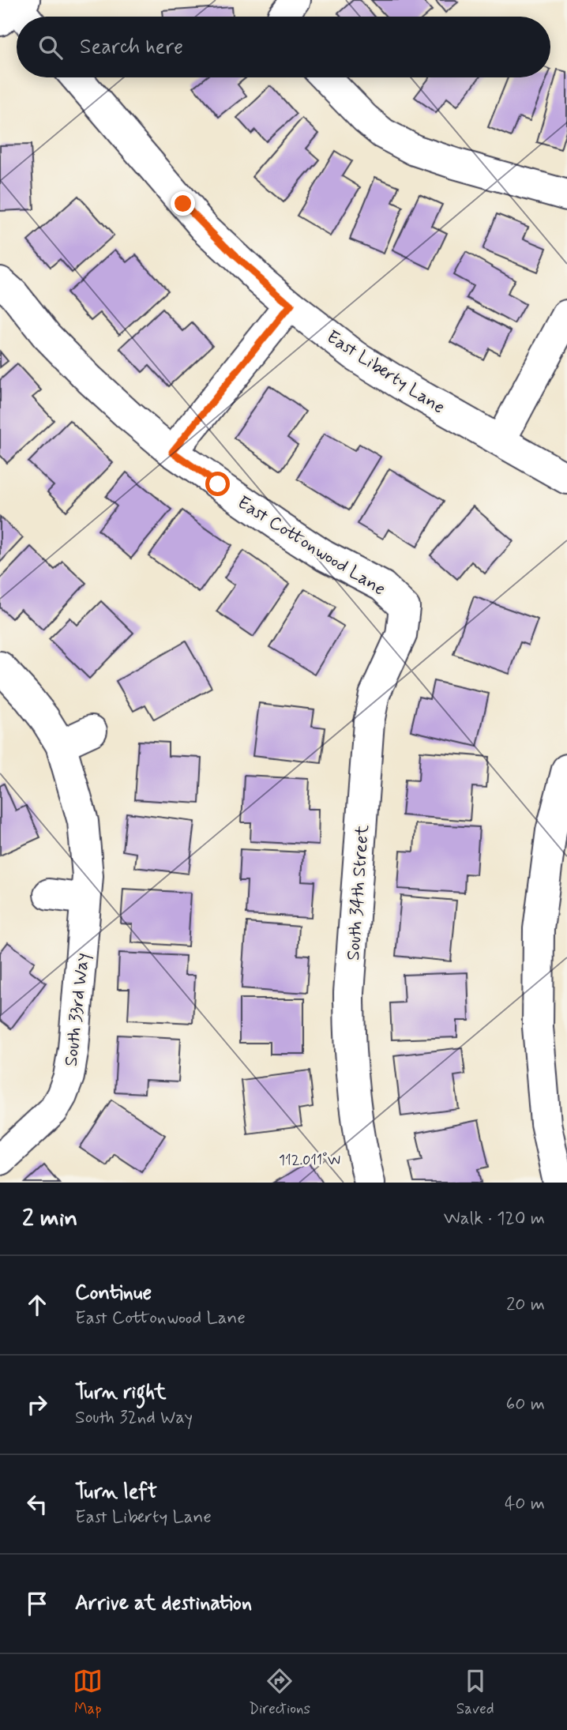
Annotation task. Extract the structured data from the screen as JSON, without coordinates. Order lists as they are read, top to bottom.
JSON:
{
  "streets": {
    "street": [
      "East Liberty Lane",
      "East Cottonwood Lane",
      "South 34th Street",
      "South 33rd Way"
    ]
  },
  "crossings": [
    ["East Cottonwood Lane", "South 34th Street"]
  ],
  "page": {
    "search": "Search here",
    "heading": ["2 min", "Walk · 120 m"],
    "list": [
      ["Continue", "East Cottonwood Lane", "20 m"],
      ["Turn right", "South 32nd Way", "60 m"],
      ["Turn left", "East Liberty Lane", "40 m"],
      "Arrive at destination"
    ],
    "nav": ["Map", "Directions", "Saved"]
  },
  "coordinates": ["112.011°W"]
}
